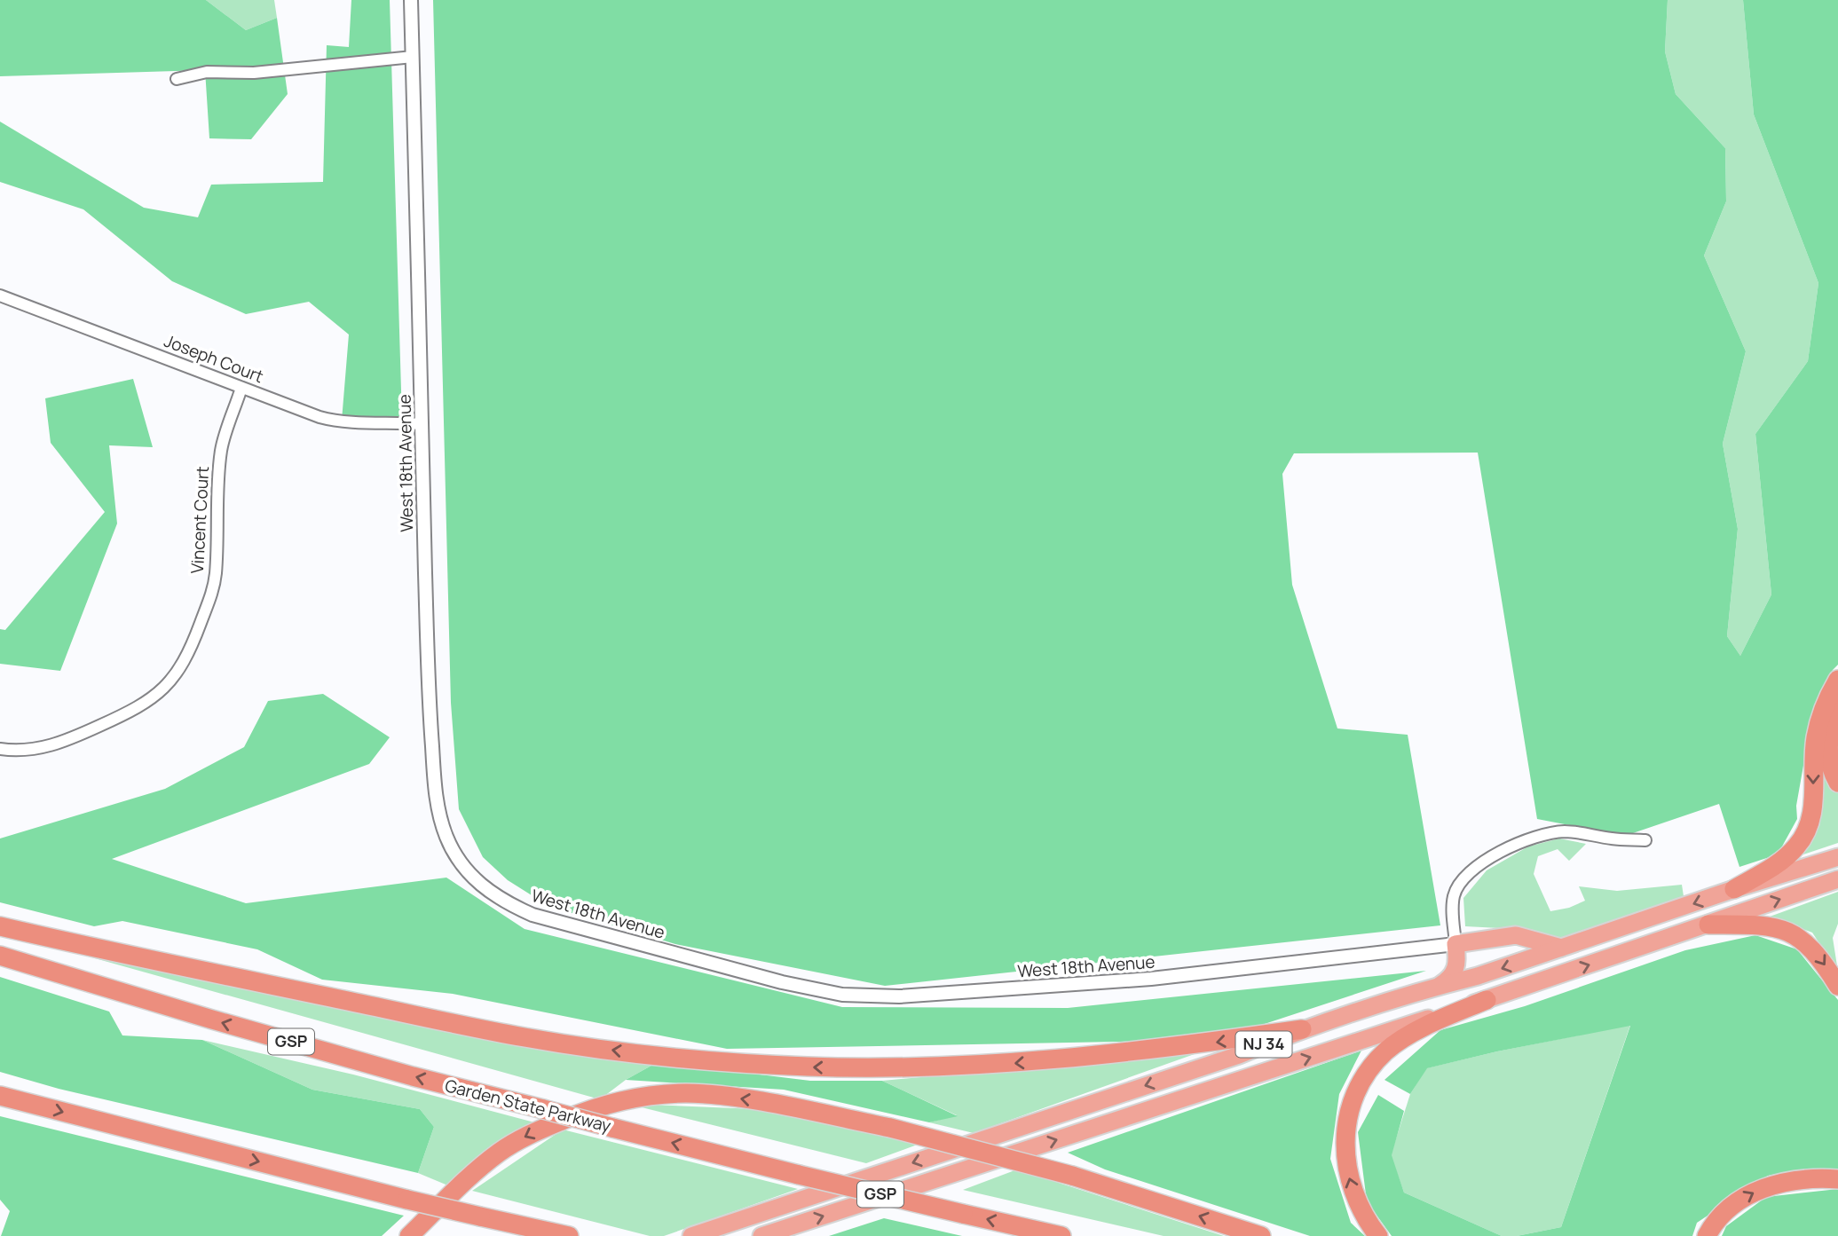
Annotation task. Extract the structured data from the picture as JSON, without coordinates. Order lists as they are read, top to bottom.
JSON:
{
  "streets": {
    "highway": ["GSP", "NJ 34", "Garden State Parkway"],
    "street": ["Joseph Court", "West 18th Avenue", "Vincent Court"]
  },
  "crossings": [
    ["Joseph Court", "West 18th Avenue"],
    ["Joseph Court", "Vincent Court"]
  ]
}
